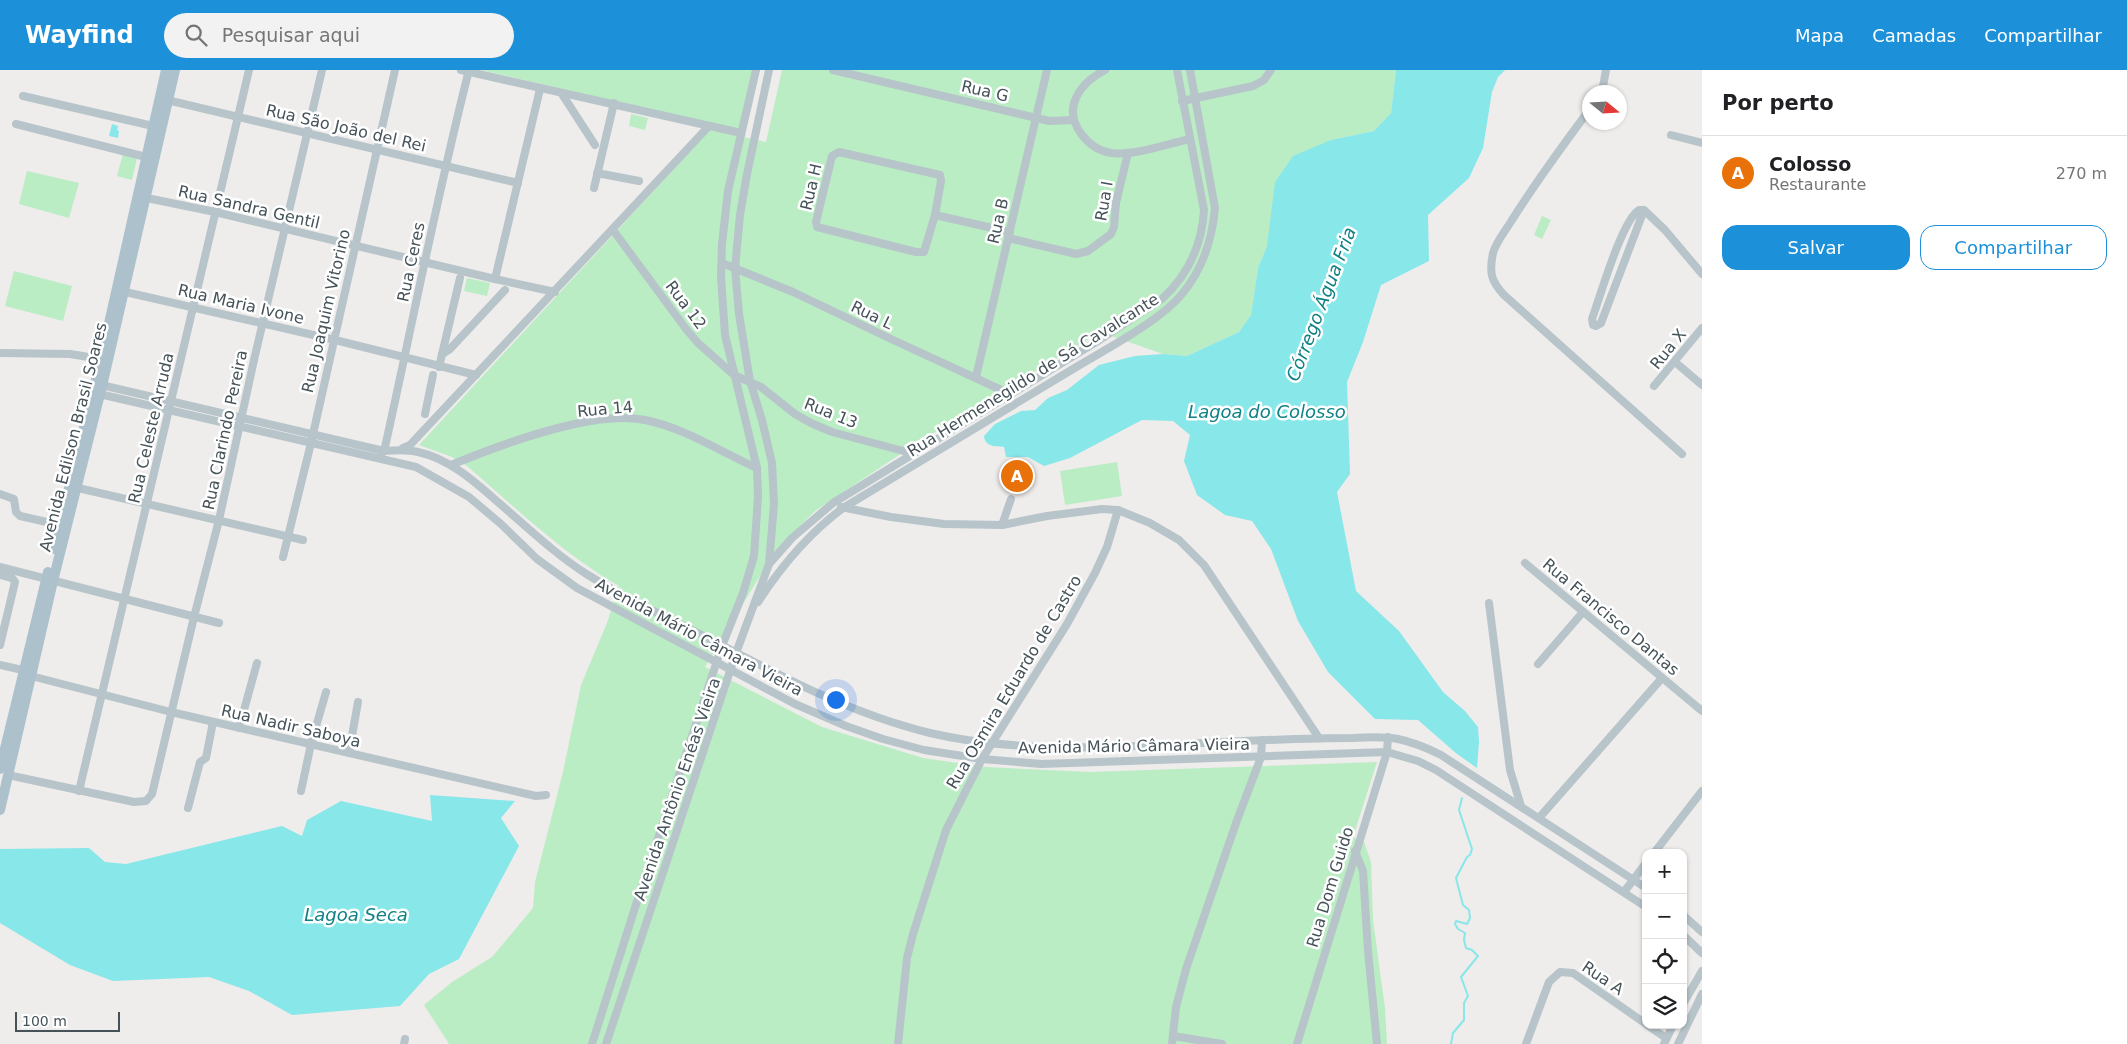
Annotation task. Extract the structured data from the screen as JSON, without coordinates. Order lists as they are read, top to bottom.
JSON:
{
  "streets": {
    "main road": ["Avenida Edilson Brasil Soares"],
    "street": [
      "Rua G",
      "Rua São João del Rei",
      "Rua H",
      "Rua I",
      "Rua Sandra Gentil",
      "Rua B",
      "Rua Ceres",
      "Rua Maria Ivone",
      "Rua 12",
      "Rua Joaquim Vitorino",
      "Rua L",
      "Rua X",
      "Rua Hermenegildo de Sá Cavalcante",
      "Rua 14",
      "Rua 13",
      "Rua Celeste Arruda",
      "Rua Clarindo Pereira",
      "Rua Francisco Dantas",
      "Avenida Mário Câmara Vieira",
      "Rua Osmira Eduardo de Castro",
      "Rua Nadir Saboya",
      "Avenida Antônio Enéas Vieira",
      "Rua Dom Guido",
      "Rua A"
    ]
  },
  "crossings": [
    ["Rua G", "Rua B"],
    ["Rua São João del Rei", "Rua Ceres"],
    ["Rua São João del Rei", "Rua Joaquim Vitorino"],
    ["Rua São João del Rei", "Rua Celeste Arruda"],
    ["Rua São João del Rei", "Rua Clarindo Pereira"],
    ["Rua São João del Rei", "Avenida Edilson Brasil Soares"],
    ["Rua I", "Rua B"],
    ["Rua Sandra Gentil", "Rua Ceres"],
    ["Rua Sandra Gentil", "Rua Joaquim Vitorino"],
    ["Rua Sandra Gentil", "Rua Celeste Arruda"],
    ["Rua Sandra Gentil", "Rua Clarindo Pereira"],
    ["Rua Sandra Gentil", "Avenida Edilson Brasil Soares"],
    ["Rua B", "Rua L"],
    ["Rua Ceres", "Rua Maria Ivone"],
    ["Rua Ceres", "Avenida Mário Câmara Vieira"],
    ["Rua Maria Ivone", "Rua Joaquim Vitorino"],
    ["Rua Maria Ivone", "Rua Celeste Arruda"],
    ["Rua Maria Ivone", "Rua Clarindo Pereira"],
    ["Rua Maria Ivone", "Avenida Edilson Brasil Soares"],
    ["Rua 12", "Rua 13"],
    ["Rua 12", "Avenida Antônio Enéas Vieira"],
    ["Rua Joaquim Vitorino", "Avenida Mário Câmara Vieira"],
    ["Rua L", "Rua Hermenegildo de Sá Cavalcante"],
    ["Rua L", "Avenida Antônio Enéas Vieira"],
    ["Rua Hermenegildo de Sá Cavalcante", "Rua 13"],
    ["Rua Hermenegildo de Sá Cavalcante", "Avenida Antônio Enéas Vieira"],
    ["Rua 14", "Avenida Mário Câmara Vieira"],
    ["Rua 14", "Avenida Antônio Enéas Vieira"],
    ["Rua 13", "Avenida Antônio Enéas Vieira"],
    ["Rua Celeste Arruda", "Rua Clarindo Pereira"],
    ["Rua Celeste Arruda", "Rua Nadir Saboya"],
    ["Rua Clarindo Pereira", "Avenida Mário Câmara Vieira"],
    ["Rua Clarindo Pereira", "Rua Nadir Saboya"],
    ["Avenida Edilson Brasil Soares", "Rua Nadir Saboya"],
    ["Avenida Mário Câmara Vieira", "Rua Osmira Eduardo de Castro"],
    ["Avenida Mário Câmara Vieira", "Avenida Antônio Enéas Vieira"],
    ["Avenida Mário Câmara Vieira", "Rua Dom Guido"]
  ],
  "water": ["Córrego Água Fria", "Lagoa do Colosso", "Lagoa Seca"],
  "scale_bar": "100 m",
  "north": "right",
  "page": {
    "header": "Wayfind",
    "search": "Pesquisar aqui",
    "nav": ["Mapa", "Camadas", "Compartilhar"],
    "heading": "Por perto",
    "list": [
      {
        "mark": "A",
        "name": "Colosso",
        "note": "Restaurante",
        "value": "270 m"
      }
    ],
    "buttons": ["Salvar", "Compartilhar"],
    "pins": "A",
    "map_buttons": ["+", "−"],
    "scale": "100 m"
  }
}
